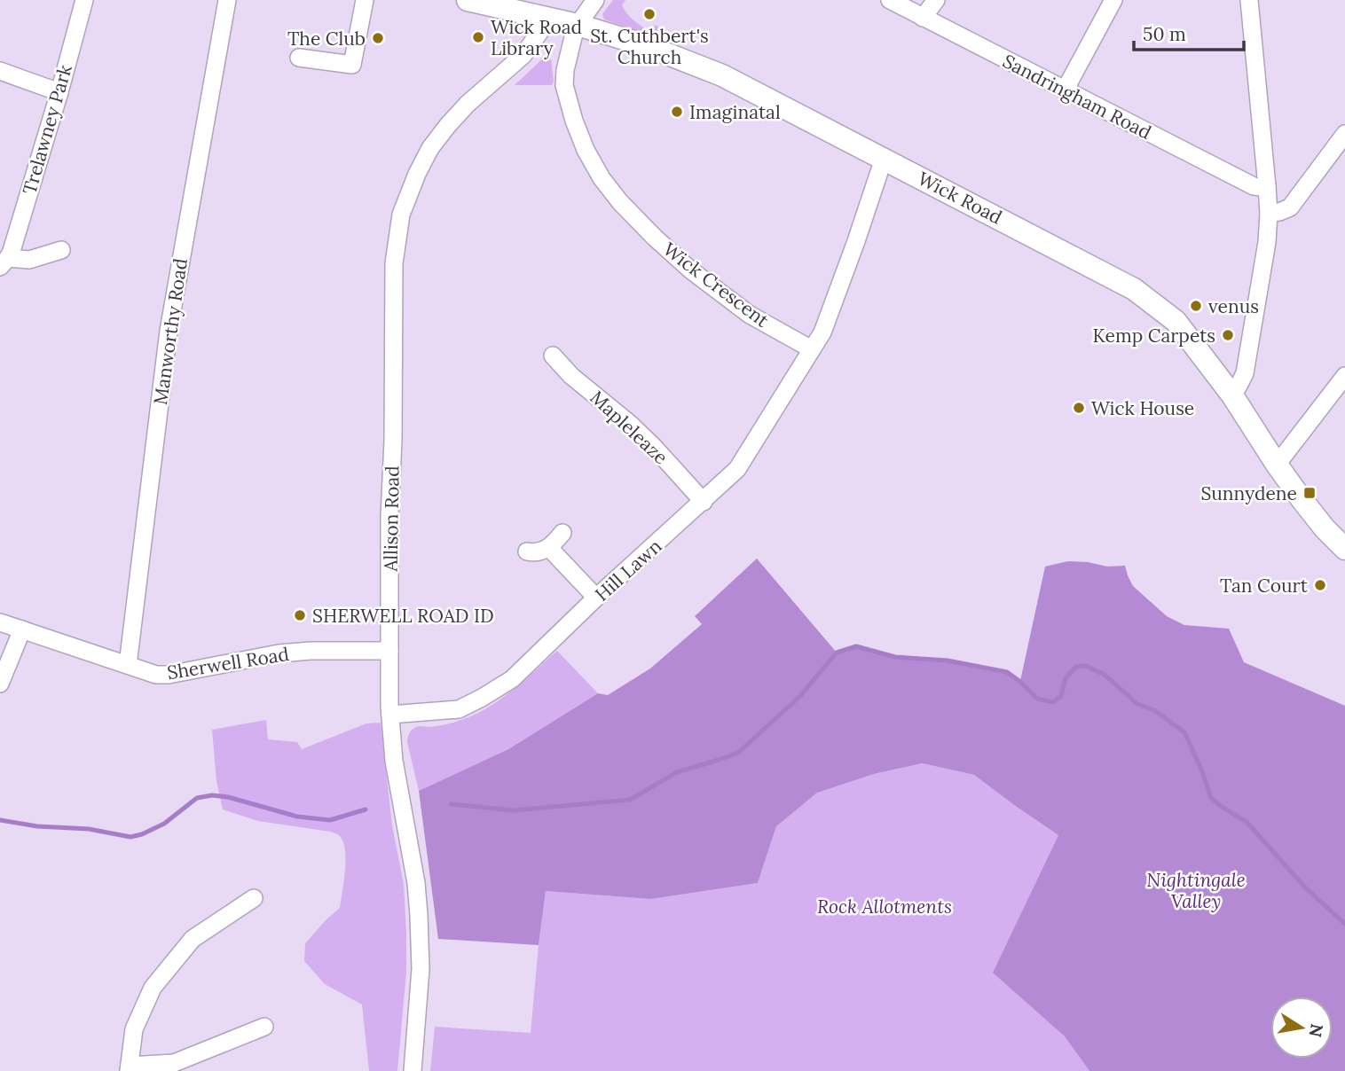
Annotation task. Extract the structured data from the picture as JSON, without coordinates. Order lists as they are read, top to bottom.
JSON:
{
  "streets": {
    "street": [
      "Sandringham Road",
      "Trelawney Park",
      "Wick Road",
      "Wick Crescent",
      "Manworthy Road",
      "Mapleleaze",
      "Allison Road",
      "Hill Lawn",
      "Sherwell Road"
    ]
  },
  "crossings": [
    ["Wick Road", "Wick Crescent"],
    ["Wick Road", "Allison Road"],
    ["Wick Crescent", "Hill Lawn"],
    ["Manworthy Road", "Sherwell Road"],
    ["Mapleleaze", "Hill Lawn"],
    ["Allison Road", "Hill Lawn"],
    ["Allison Road", "Sherwell Road"]
  ],
  "parks": ["Nightingale Valley", "Rock Allotments"],
  "places": {
    "other": [
      "St. Cuthbert's Church",
      "Wick Road Library",
      "The Club",
      "Imaginatal",
      "venus",
      "Kemp Carpets",
      "Wick House",
      "Tan Court",
      "SHERWELL ROAD ID"
    ],
    "transit": ["Sunnydene"]
  },
  "scale_bar": "50 m",
  "north": "right"
}
